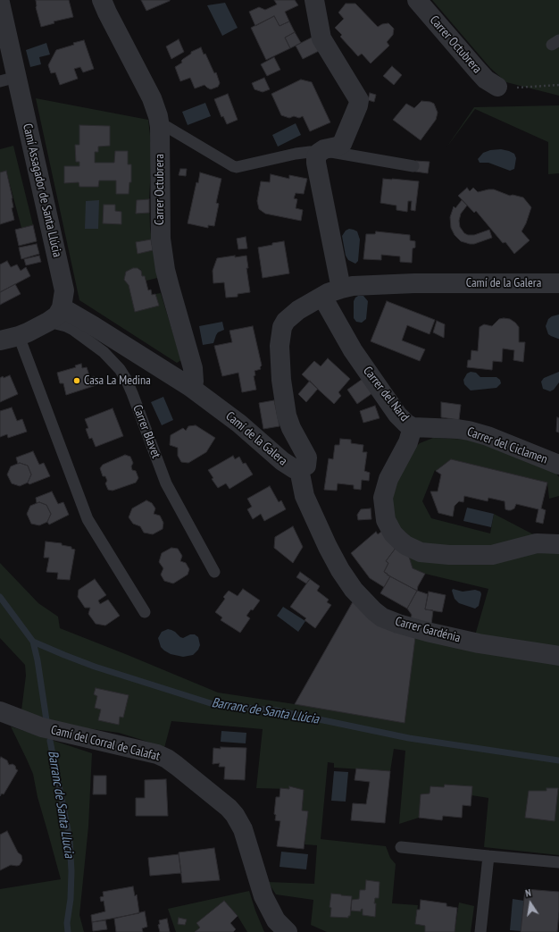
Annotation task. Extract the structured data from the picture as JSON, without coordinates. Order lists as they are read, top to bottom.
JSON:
{
  "streets": {
    "street": [
      "Carrer Octubrera",
      "Camí Assagador de Santa Llúcia",
      "Camí de la Galera",
      "Carrer del Nard",
      "Carrer del Ciclamen",
      "Carrer Gardénia",
      "Camí del Corral de Calafat"
    ],
    "lane": ["Carrer Blavet"]
  },
  "crossings": [
    ["Carrer Octubrera", "Camí de la Galera"],
    ["Camí Assagador de Santa Llúcia", "Camí de la Galera"],
    ["Camí de la Galera", "Carrer del Nard"],
    ["Camí de la Galera", "Carrer Gardénia"],
    ["Carrer del Nard", "Carrer del Ciclamen"]
  ],
  "water": ["Barranc de Santa Llúcia", "Barranc de Santa Llucia"],
  "places": ["Casa La Medina"],
  "north": "top"
}
